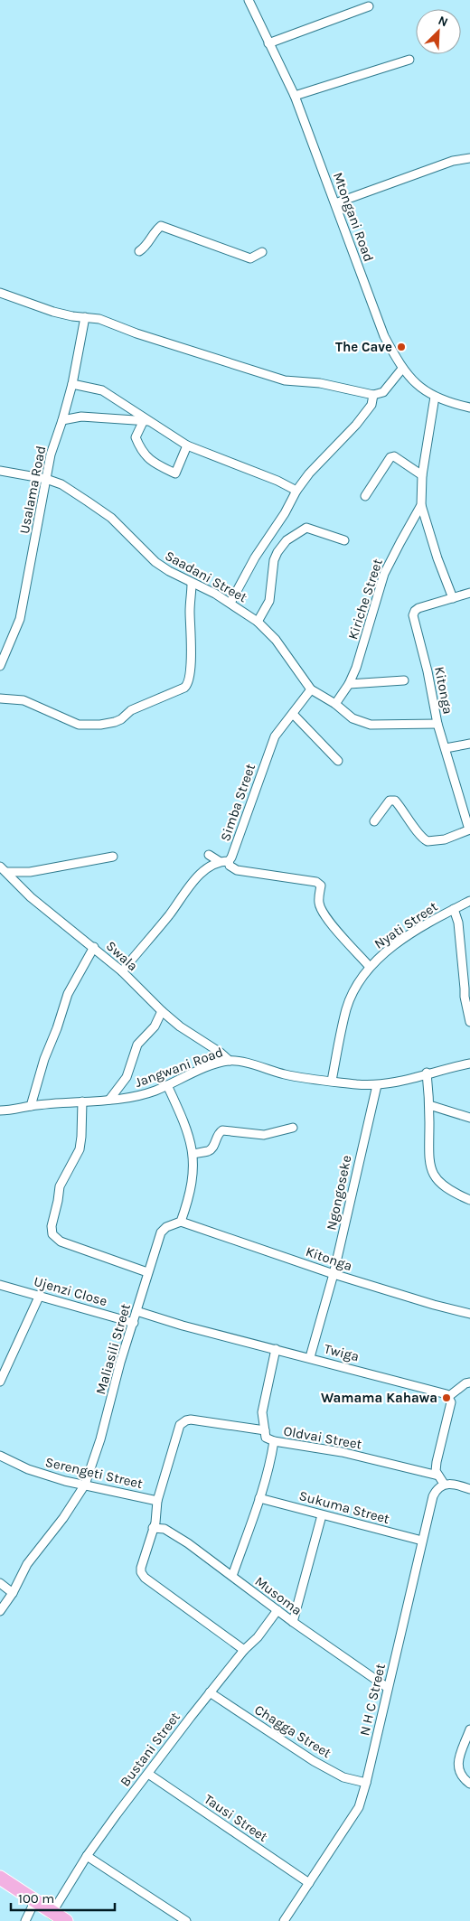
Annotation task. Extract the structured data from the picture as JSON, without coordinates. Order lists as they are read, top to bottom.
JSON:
{
  "streets": {
    "street": [
      "Mtongani Road",
      "Usalama Road",
      "Saadani Street",
      "Kiriche Street",
      "Kitonga",
      "Simba Street",
      "Nyati Street",
      "Swala",
      "Jangwani Road",
      "Ngongoseke",
      "Ujenzi Close",
      "Maliasili Street",
      "Twiga",
      "Oldvai Street",
      "Serengeti Street",
      "Sukuma Street",
      "Musoma",
      "N H C Street",
      "Chagga Street",
      "Bustani Street",
      "Tausi Street"
    ]
  },
  "crossings": [
    ["Mtongani Road", "Kiriche Street"],
    ["Usalama Road", "Saadani Street"],
    ["Saadani Street", "Kiriche Street"],
    ["Saadani Street", "Kitonga"],
    ["Saadani Street", "Simba Street"],
    ["Kitonga", "Ngongoseke"],
    ["Kitonga", "Maliasili Street"],
    ["Nyati Street", "Jangwani Road"],
    ["Swala", "Jangwani Road"],
    ["Jangwani Road", "Ngongoseke"],
    ["Ngongoseke", "Twiga"],
    ["Ujenzi Close", "Maliasili Street"],
    ["Maliasili Street", "Twiga"],
    ["Maliasili Street", "Serengeti Street"],
    ["Twiga", "Oldvai Street"],
    ["Sukuma Street", "N H C Street"],
    ["Musoma", "N H C Street"],
    ["Musoma", "Bustani Street"],
    ["N H C Street", "Chagga Street"],
    ["N H C Street", "Tausi Street"],
    ["Chagga Street", "Bustani Street"],
    ["Bustani Street", "Tausi Street"]
  ],
  "places": ["The Cave", "Wamama Kahawa"],
  "scale_bar": "100 m",
  "north": "top right"
}
